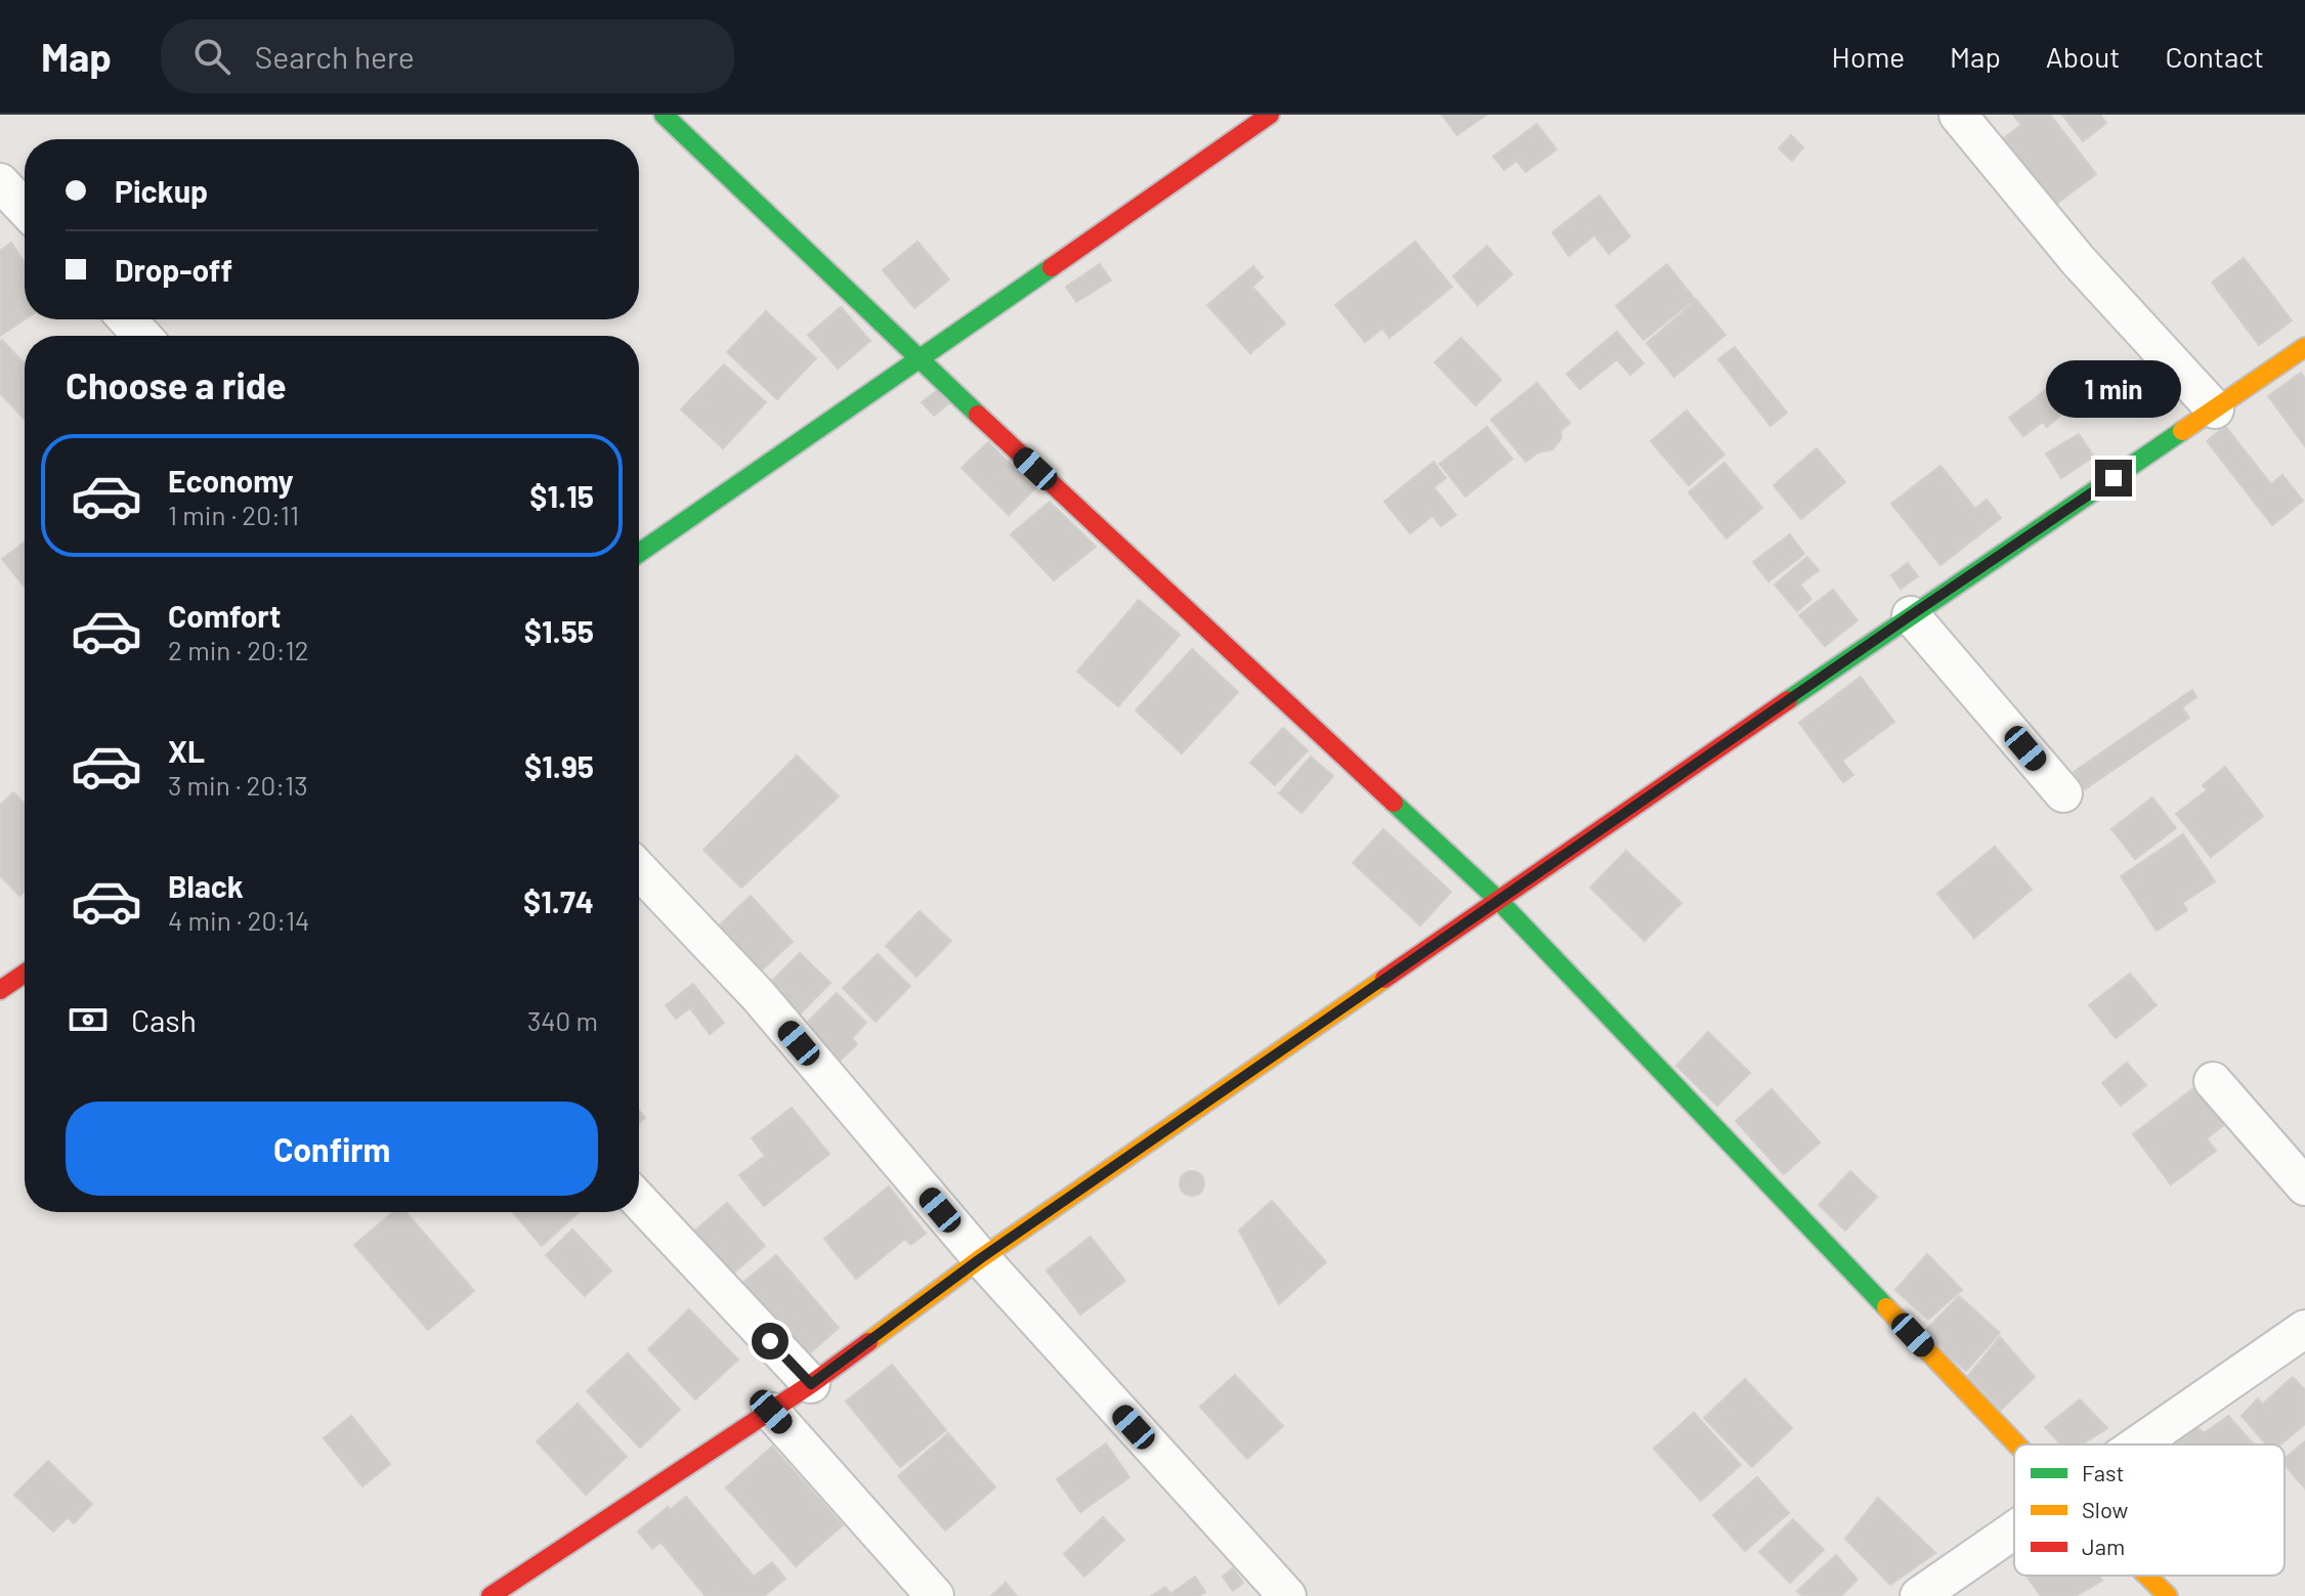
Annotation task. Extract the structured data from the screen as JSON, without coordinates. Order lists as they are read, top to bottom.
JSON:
{
  "legend": ["Fast", "Slow", "Jam"],
  "page": {
    "header": "Map",
    "search": "Search here",
    "nav": [
      "Home",
      "Map",
      "About",
      "Contact"
    ],
    "banner": ["Pickup", "Drop-off"],
    "heading": "Choose a ride",
    "bubble": "1 min",
    "list": [
      {
        "name": "Economy",
        "note": "1 min · 20:11",
        "value": "$1.15"
      },
      {
        "name": "Comfort",
        "note": "2 min · 20:12",
        "value": "$1.55"
      },
      {
        "name": "XL",
        "note": "3 min · 20:13",
        "value": "$1.95"
      },
      {
        "name": "Black",
        "note": "4 min · 20:14",
        "value": "$1.74"
      }
    ],
    "pay": ["Cash", "340 m"],
    "buttons": "Confirm"
  }
}
